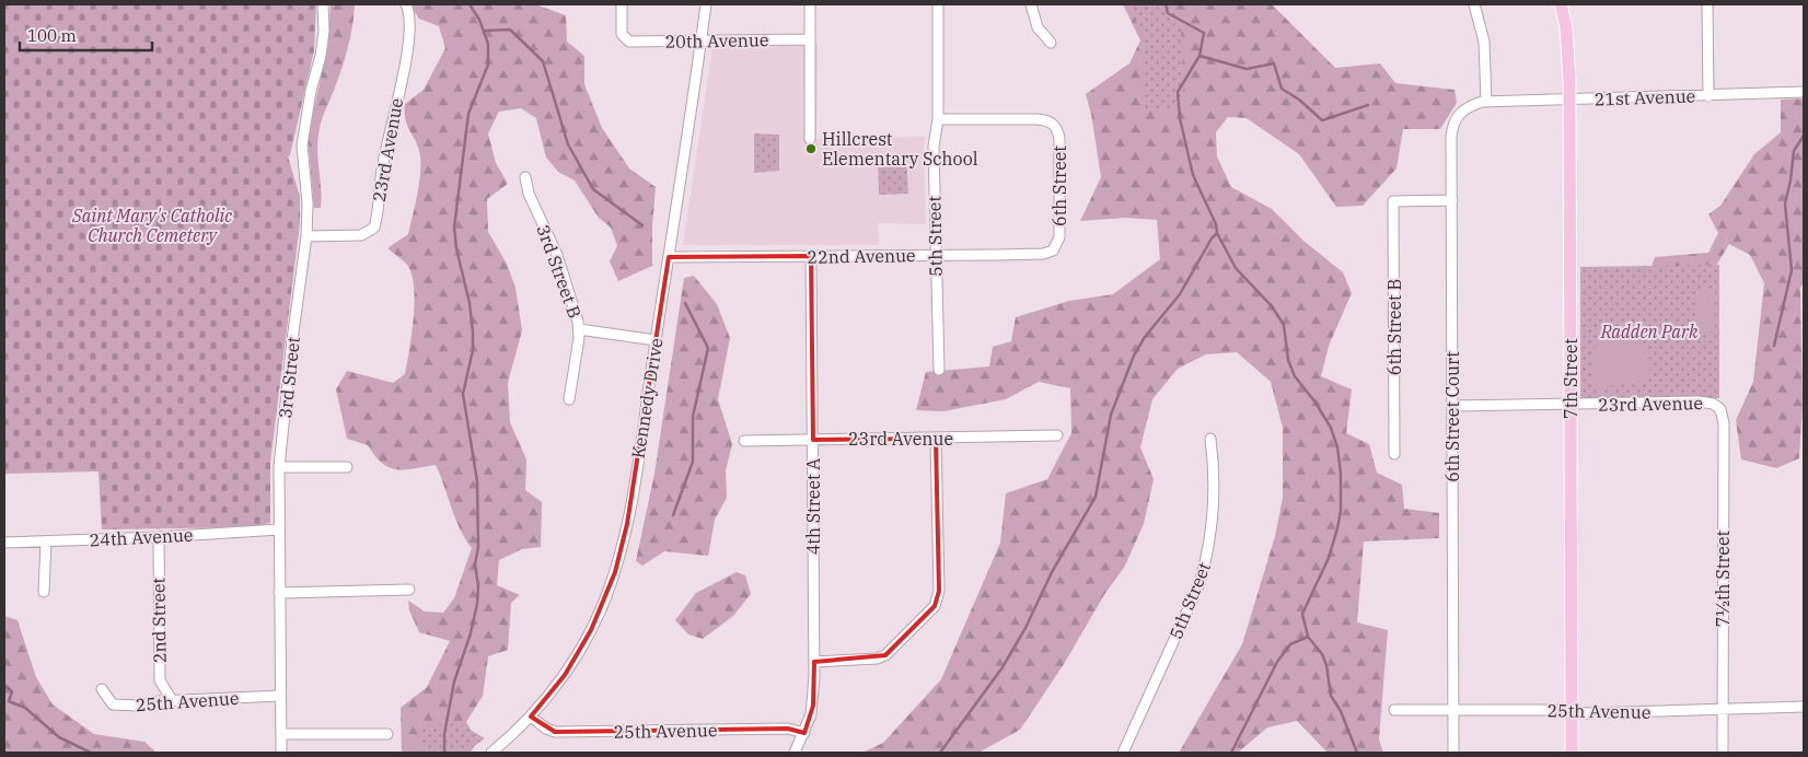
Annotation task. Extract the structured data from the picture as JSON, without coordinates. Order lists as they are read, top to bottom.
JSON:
{
  "streets": {
    "main road": ["7th Street"],
    "street": [
      "20th Avenue",
      "21st Avenue",
      "23rd Avenue",
      "6th Street",
      "5th Street",
      "22nd Avenue",
      "3rd Street B",
      "6th Street B",
      "3rd Street",
      "Kennedy Drive",
      "6th Street Court",
      "4th Street A",
      "24th Avenue",
      "7½th Street",
      "2nd Street",
      "25th Avenue"
    ]
  },
  "crossings": [
    ["20th Avenue", "Kennedy Drive"],
    ["21st Avenue", "7th Street"],
    ["21st Avenue", "6th Street Court"],
    ["23rd Avenue", "3rd Street"],
    ["23rd Avenue", "7th Street"],
    ["23rd Avenue", "6th Street Court"],
    ["23rd Avenue", "4th Street A"],
    ["23rd Avenue", "7½th Street"],
    ["6th Street", "5th Street"],
    ["6th Street", "22nd Avenue"],
    ["5th Street", "22nd Avenue"],
    ["22nd Avenue", "Kennedy Drive"],
    ["22nd Avenue", "4th Street A"],
    ["6th Street B", "6th Street Court"],
    ["3rd Street", "24th Avenue"],
    ["3rd Street", "25th Avenue"],
    ["7th Street", "25th Avenue"],
    ["Kennedy Drive", "25th Avenue"],
    ["6th Street Court", "25th Avenue"],
    ["4th Street A", "25th Avenue"],
    ["24th Avenue", "2nd Street"],
    ["7½th Street", "25th Avenue"],
    ["2nd Street", "25th Avenue"]
  ],
  "parks": ["Saint Mary's Catholic Church Cemetery", "Radden Park"],
  "places": ["Hillcrest Elementary School"],
  "scale_bar": "100 m"
}
